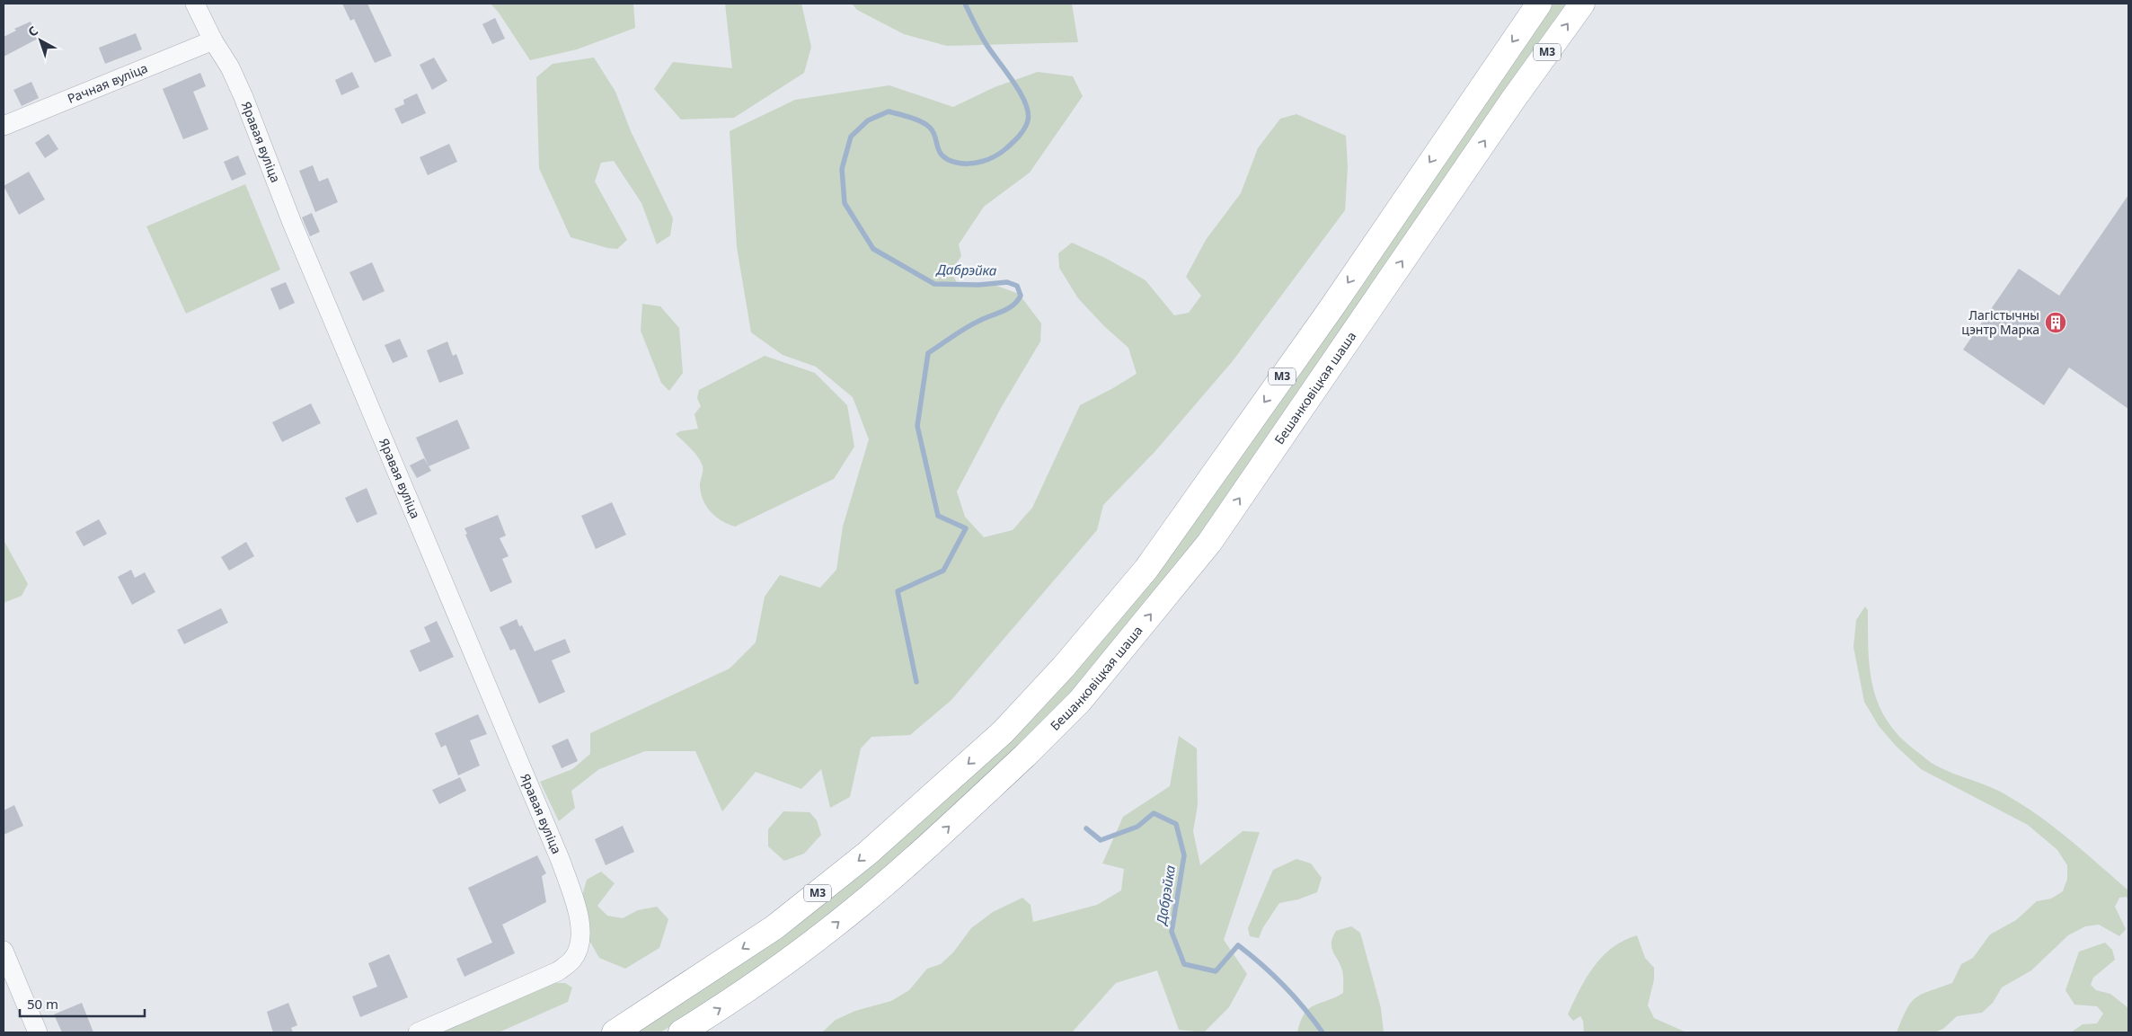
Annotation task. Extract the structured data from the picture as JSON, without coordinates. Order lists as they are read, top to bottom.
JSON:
{
  "streets": {
    "main road": ["М3", "Бешанковіцкая шаша"],
    "street": ["Рачная вуліца", "Яравая вуліца"]
  },
  "crossings": [
    ["Рачная вуліца", "Яравая вуліца"]
  ],
  "water": ["Дабрэйка"],
  "places": {
    "building": ["Лагістычны цэнтр Марка"]
  },
  "scale_bar": "50 m",
  "north": "top left"
}
